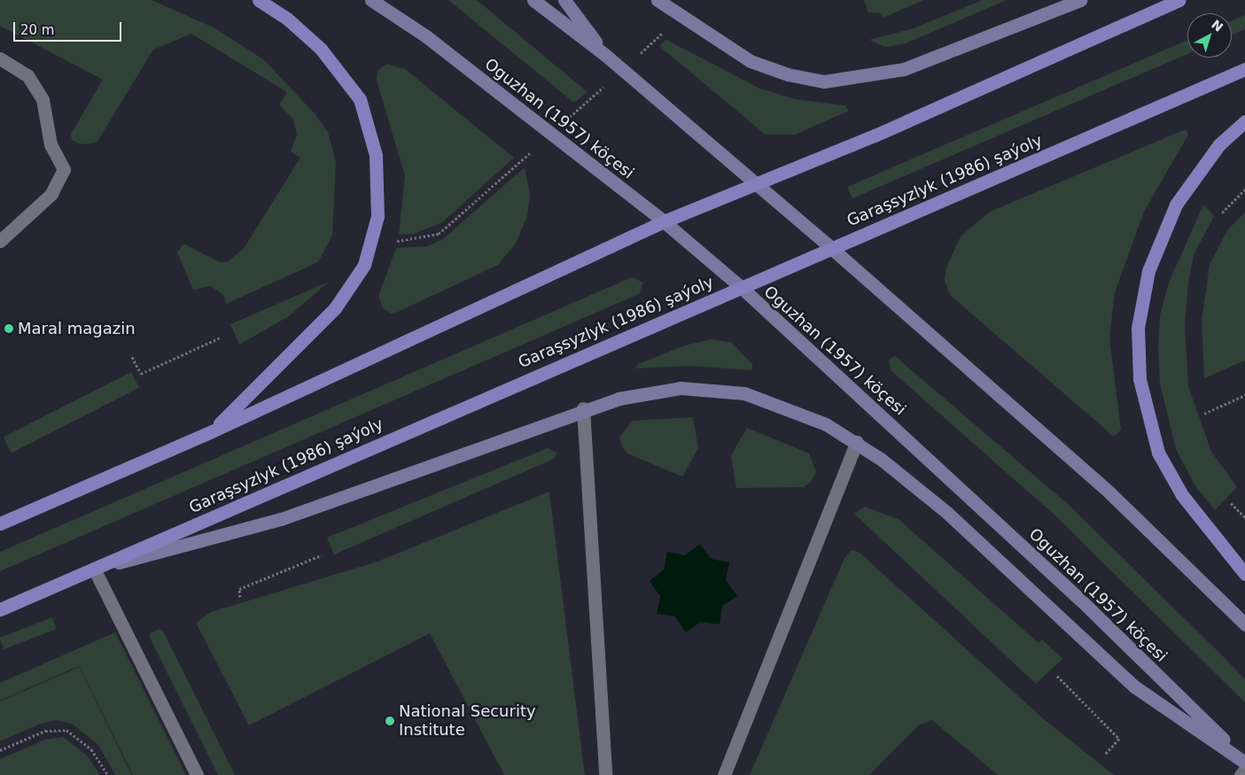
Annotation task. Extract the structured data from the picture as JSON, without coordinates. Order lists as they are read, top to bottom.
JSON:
{
  "streets": {
    "main road": ["Oguzhan (1957) köçesi", "Garaşsyzlyk (1986) şaýoly"]
  },
  "crossings": [
    ["Oguzhan (1957) köçesi", "Garaşsyzlyk (1986) şaýoly"]
  ],
  "places": ["Maral magazin", "National Security Institute"],
  "scale_bar": "20 m",
  "north": "top right"
}
